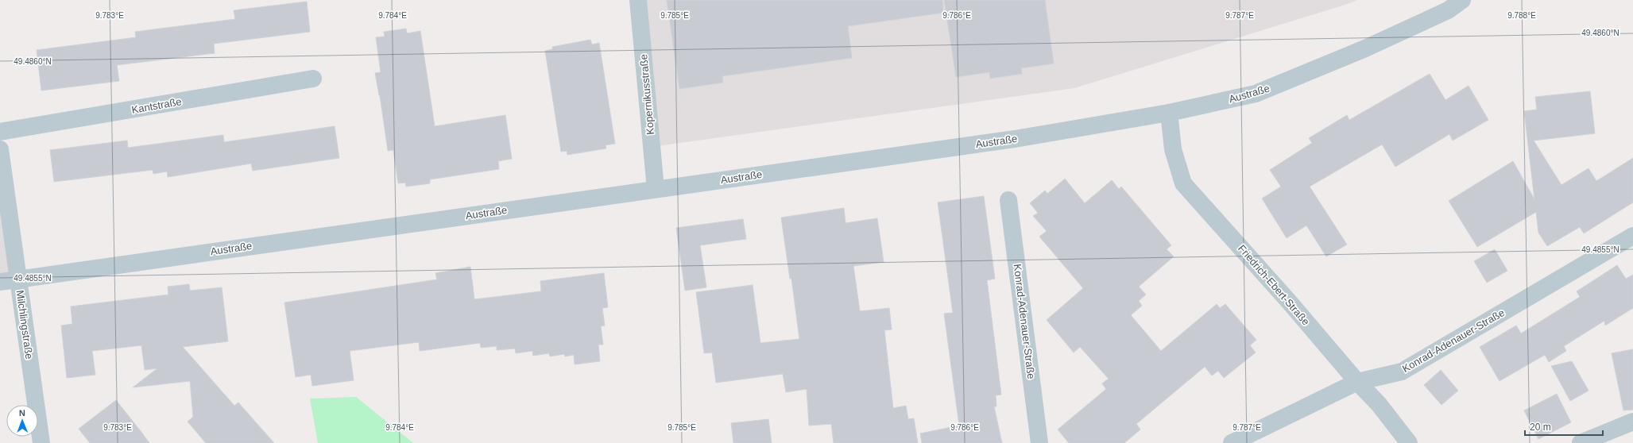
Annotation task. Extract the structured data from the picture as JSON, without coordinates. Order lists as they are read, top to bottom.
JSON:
{
  "streets": {
    "street": [
      "Austraße",
      "Kopernikusstraße",
      "Kantstraße",
      "Friedrich-Ebert-Straße",
      "Konrad-Adenauer-Straße",
      "Milchlingstraße"
    ]
  },
  "crossings": [
    ["Austraße", "Kopernikusstraße"],
    ["Austraße", "Friedrich-Ebert-Straße"],
    ["Austraße", "Milchlingstraße"],
    ["Friedrich-Ebert-Straße", "Konrad-Adenauer-Straße"]
  ],
  "scale_bar": "20 m",
  "north": "top",
  "coordinates": [
    "9.783°E",
    "9.784°E",
    "9.785°E",
    "9.786°E",
    "9.787°E",
    "9.788°E",
    "49.4860°N",
    "49.4855°N"
  ]
}
